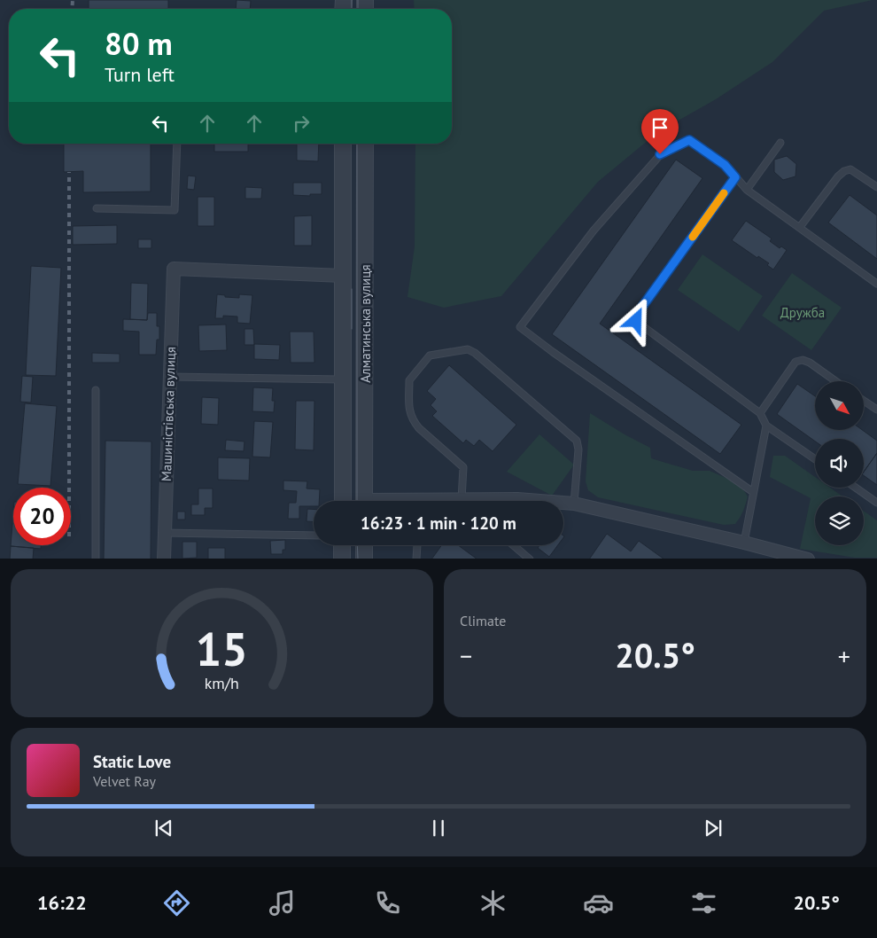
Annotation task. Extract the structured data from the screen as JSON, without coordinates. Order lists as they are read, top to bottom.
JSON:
{
  "streets": {
    "street": ["Алматинська вулиця", "Машиністівська вулиця"]
  },
  "crossings": [
    ["Алматинська вулиця", "Машиністівська вулиця"]
  ],
  "parks": ["Дружба"],
  "north": "bottom right",
  "page": {
    "turn": ["80 m", "Turn left"],
    "limit": "20",
    "trip": "16:23 · 1 min · 120 m",
    "tile": "Climate",
    "heat": ["−", "20.5°", "+"],
    "song": ["Static Love", "Velvet Ray"],
    "tabs": ["16:22", "20.5°"],
    "gauge": ["15", "km/h"]
  }
}
